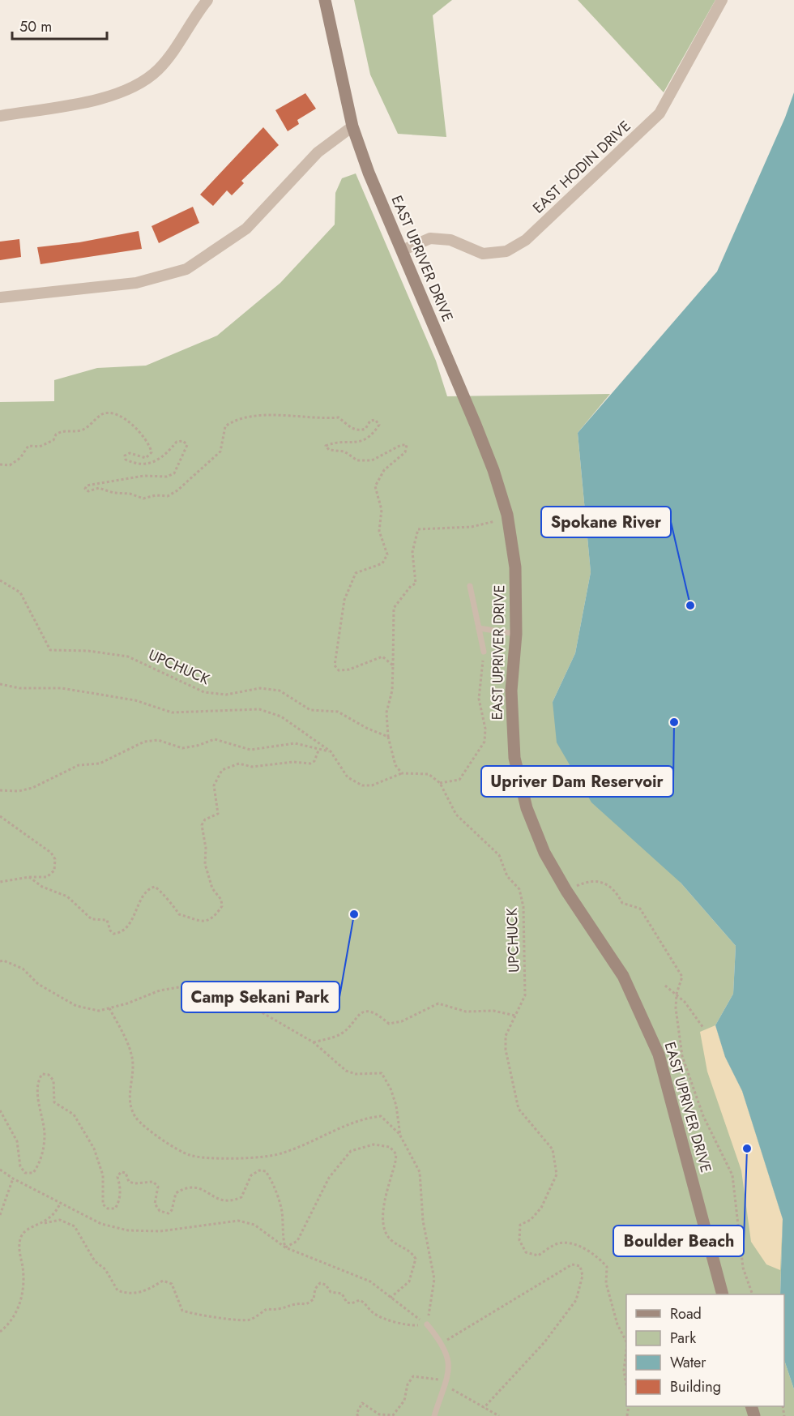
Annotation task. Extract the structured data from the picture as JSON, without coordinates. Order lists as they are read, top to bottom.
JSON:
{
  "streets": {
    "main road": ["EAST UPRIVER DRIVE"],
    "street": ["EAST HODIN DRIVE"],
    "path": ["UPCHUCK"]
  },
  "crossings": [
    ["EAST HODIN DRIVE", "EAST UPRIVER DRIVE"]
  ],
  "places": [
    "Spokane River",
    "Upriver Dam Reservoir",
    "Camp Sekani Park",
    "Boulder Beach"
  ],
  "legend": [
    "Road",
    "Park",
    "Water",
    "Building"
  ],
  "scale_bar": "50 m"
}
